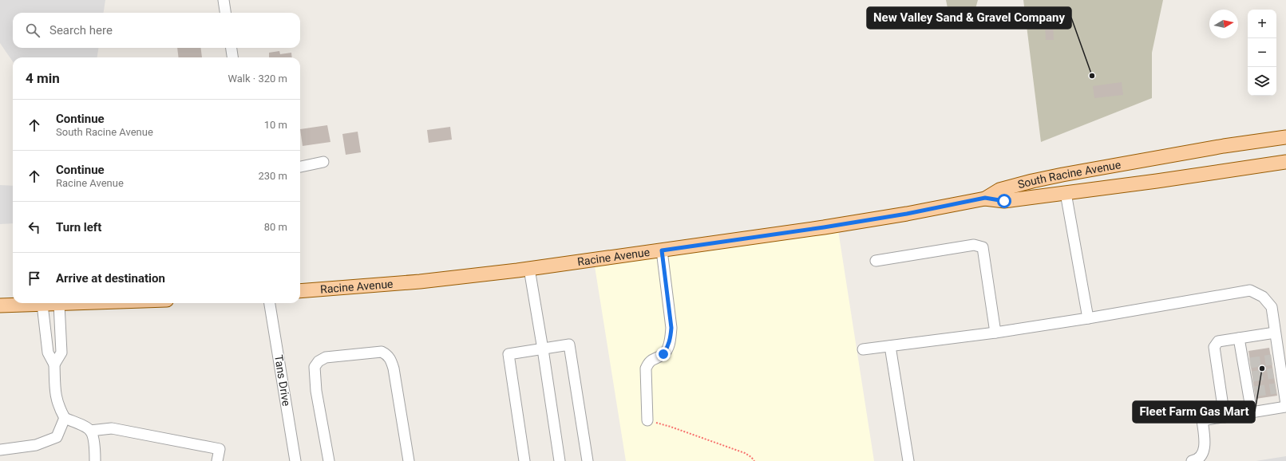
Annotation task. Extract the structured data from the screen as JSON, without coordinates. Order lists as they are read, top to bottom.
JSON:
{
  "streets": {
    "main road": ["South Racine Avenue", "Racine Avenue"],
    "street": ["Tans Drive"]
  },
  "crossings": [
    ["South Racine Avenue", "Racine Avenue"]
  ],
  "places": ["New Valley Sand & Gravel Company", "Fleet Farm Gas Mart"],
  "north": "right",
  "page": {
    "map_buttons": ["+", "−"],
    "search": "Search here",
    "heading": ["4 min", "Walk · 320 m"],
    "list": [
      ["Continue", "South Racine Avenue", "10 m"],
      ["Continue", "Racine Avenue", "230 m"],
      ["Turn left", "80 m"],
      "Arrive at destination"
    ]
  }
}
